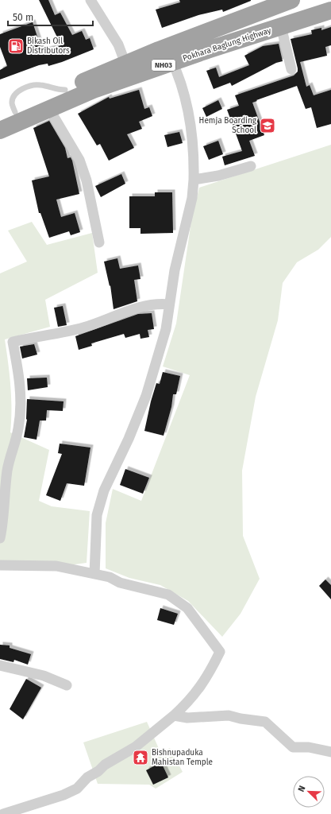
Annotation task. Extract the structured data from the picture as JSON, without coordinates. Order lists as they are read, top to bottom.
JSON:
{
  "streets": {
    "highway": ["Pokhara Baglung Highway", "NH03"]
  },
  "places": {
    "fuel station": ["Bikash Oil Distributors"],
    "school or university": ["Hemja Boarding School"],
    "temple": ["Bishnupaduka Mahistan Temple"]
  },
  "scale_bar": "50 m",
  "north": "top left"
}
